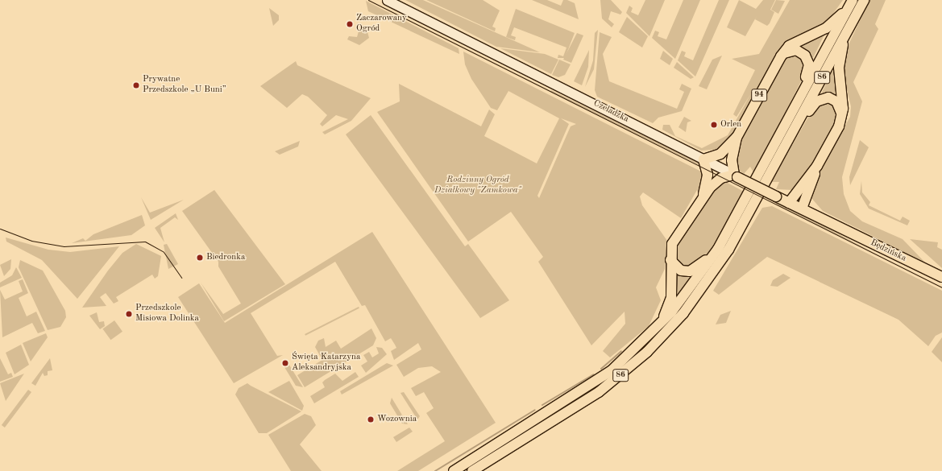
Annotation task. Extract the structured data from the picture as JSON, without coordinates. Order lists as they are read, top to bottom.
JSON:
{
  "streets": {
    "main road": [
      "86",
      "94",
      "Czeladzka",
      "Będzińska"
    ]
  },
  "crossings": [
    ["86", "94"],
    ["94", "Czeladzka"],
    ["Czeladzka", "Będzińska"]
  ],
  "parks": ["Rodzinny Ogród Działkowy \"Zamkowa\""],
  "places": [
    "Zaczarowany Ogród",
    "Prywatne Przedszkole „U Buni”",
    "Orlen",
    "Biedronka",
    "Przedszkole Misiowa Dolinka",
    "Święta Katarzyna Aleksandryjska",
    "Wozownia"
  ]
}
